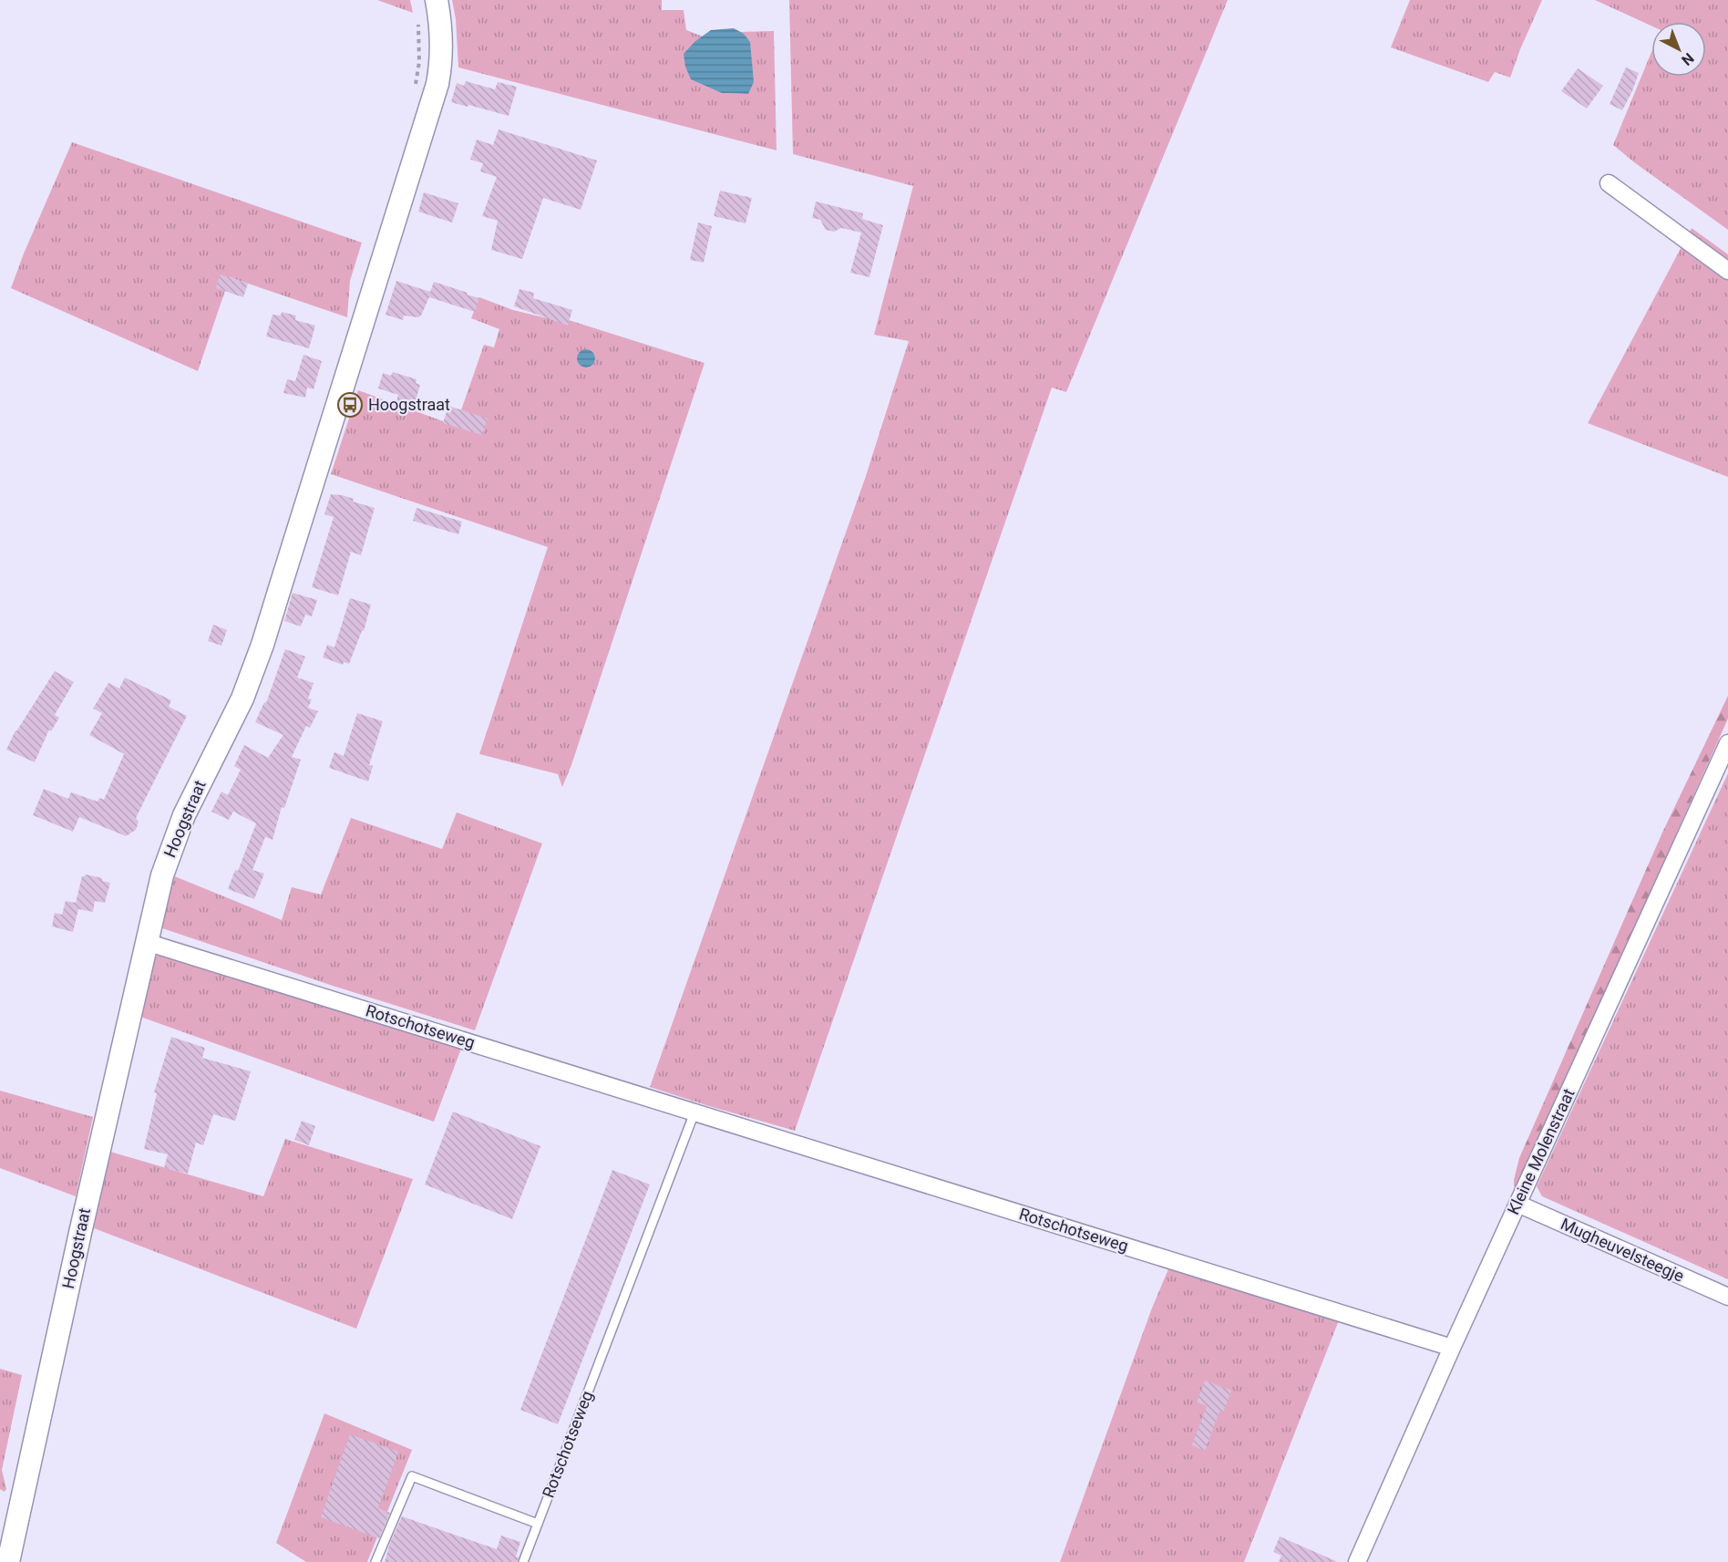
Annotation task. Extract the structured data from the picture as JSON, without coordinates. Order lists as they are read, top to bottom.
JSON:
{
  "streets": {
    "street": [
      "Hoogstraat",
      "Rotschotseweg",
      "Kleine Molenstraat",
      "Mugheuvelsteegje"
    ]
  },
  "crossings": [
    ["Hoogstraat", "Rotschotseweg"],
    ["Rotschotseweg", "Kleine Molenstraat"],
    ["Kleine Molenstraat", "Mugheuvelsteegje"]
  ],
  "places": {
    "bus stop": ["Hoogstraat"]
  },
  "north": "bottom right"
}
